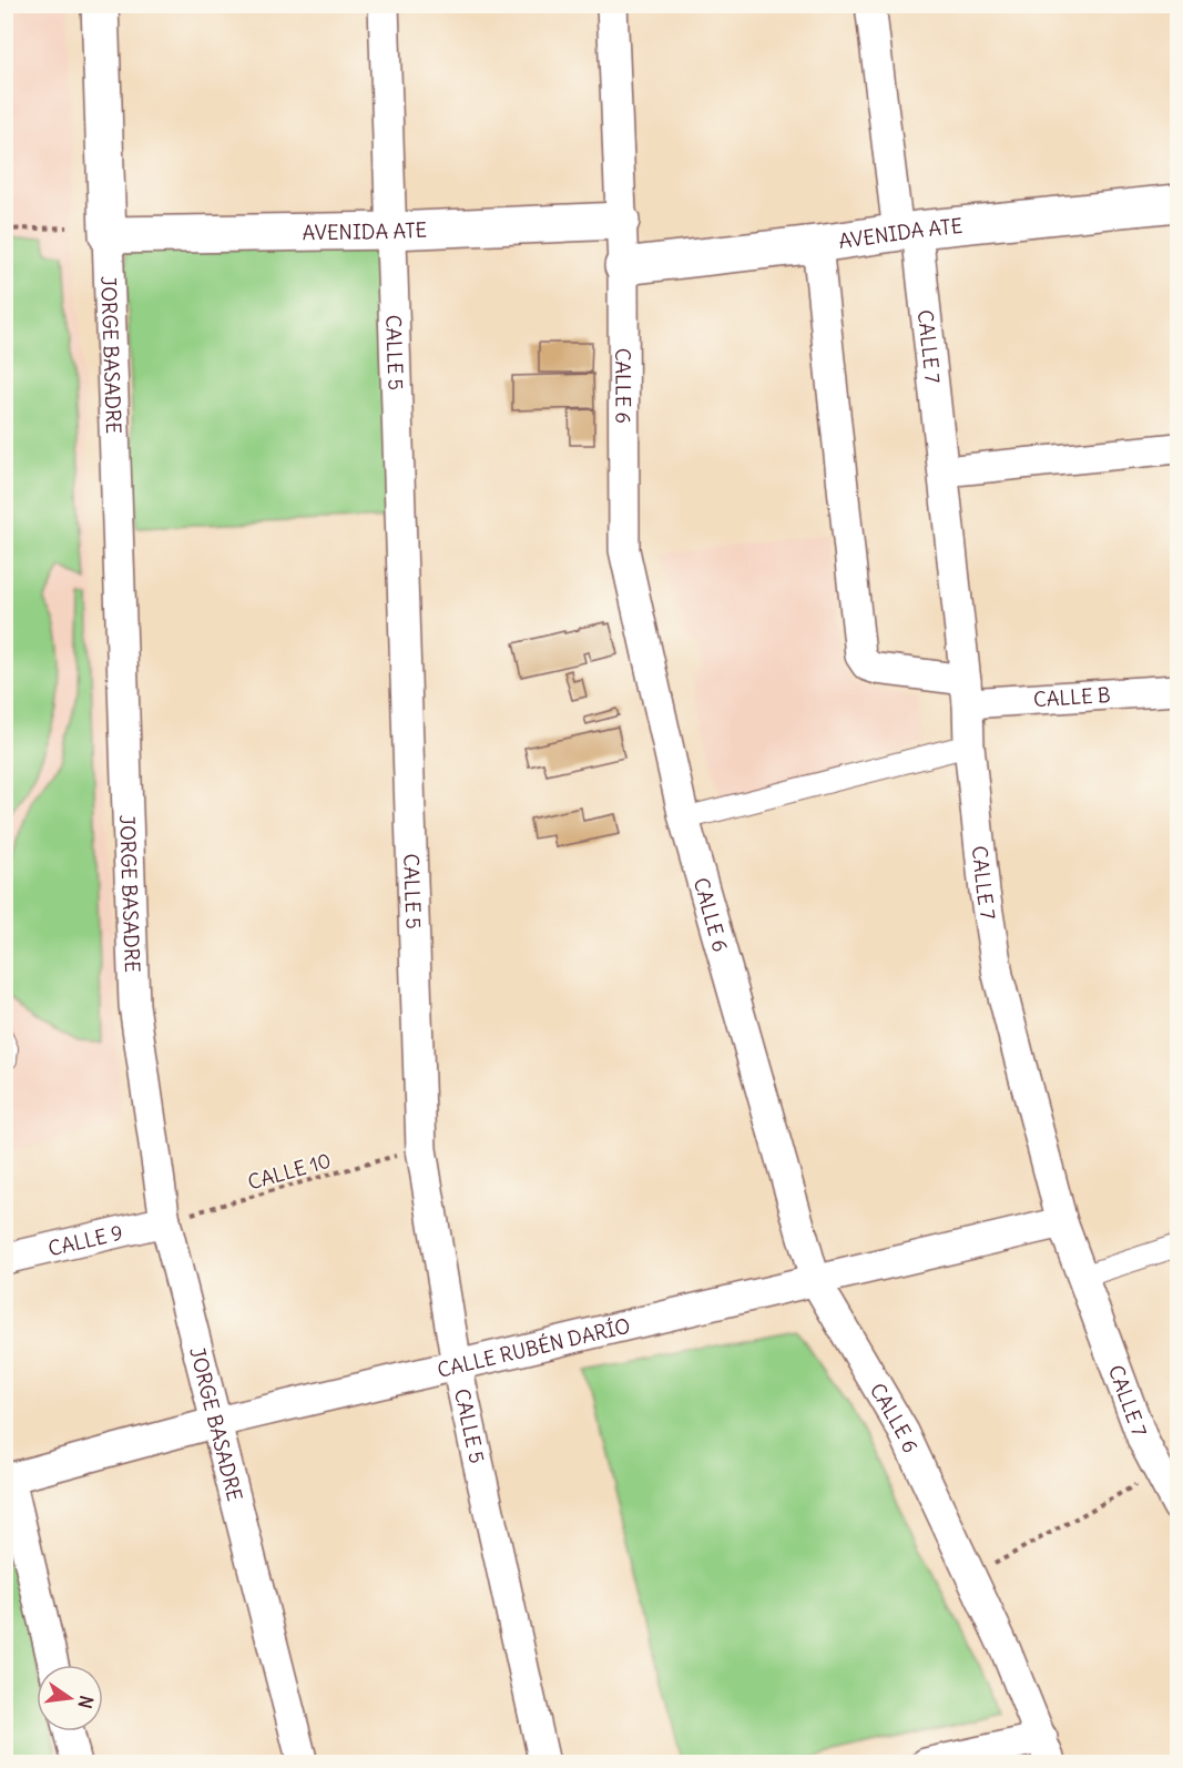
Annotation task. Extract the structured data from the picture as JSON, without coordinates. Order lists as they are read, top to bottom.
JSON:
{
  "streets": {
    "street": [
      "AVENIDA ATE",
      "CALLE 7",
      "CALLE 5",
      "JORGE BASADRE",
      "CALLE 6",
      "CALLE B",
      "CALLE 9",
      "CALLE RUBÉN DARÍO"
    ],
    "path": ["CALLE 10"]
  },
  "crossings": [
    ["AVENIDA ATE", "CALLE 7"],
    ["AVENIDA ATE", "CALLE 5"],
    ["AVENIDA ATE", "JORGE BASADRE"],
    ["AVENIDA ATE", "CALLE 6"],
    ["AVENIDA ATE", "CALLE B"],
    ["CALLE 7", "CALLE B"],
    ["CALLE 7", "CALLE RUBÉN DARÍO"],
    ["CALLE 5", "CALLE 10"],
    ["CALLE 5", "CALLE RUBÉN DARÍO"],
    ["JORGE BASADRE", "CALLE 10"],
    ["JORGE BASADRE", "CALLE 9"],
    ["JORGE BASADRE", "CALLE RUBÉN DARÍO"],
    ["CALLE 6", "CALLE RUBÉN DARÍO"],
    ["CALLE 10", "CALLE 9"]
  ],
  "north": "right"
}
